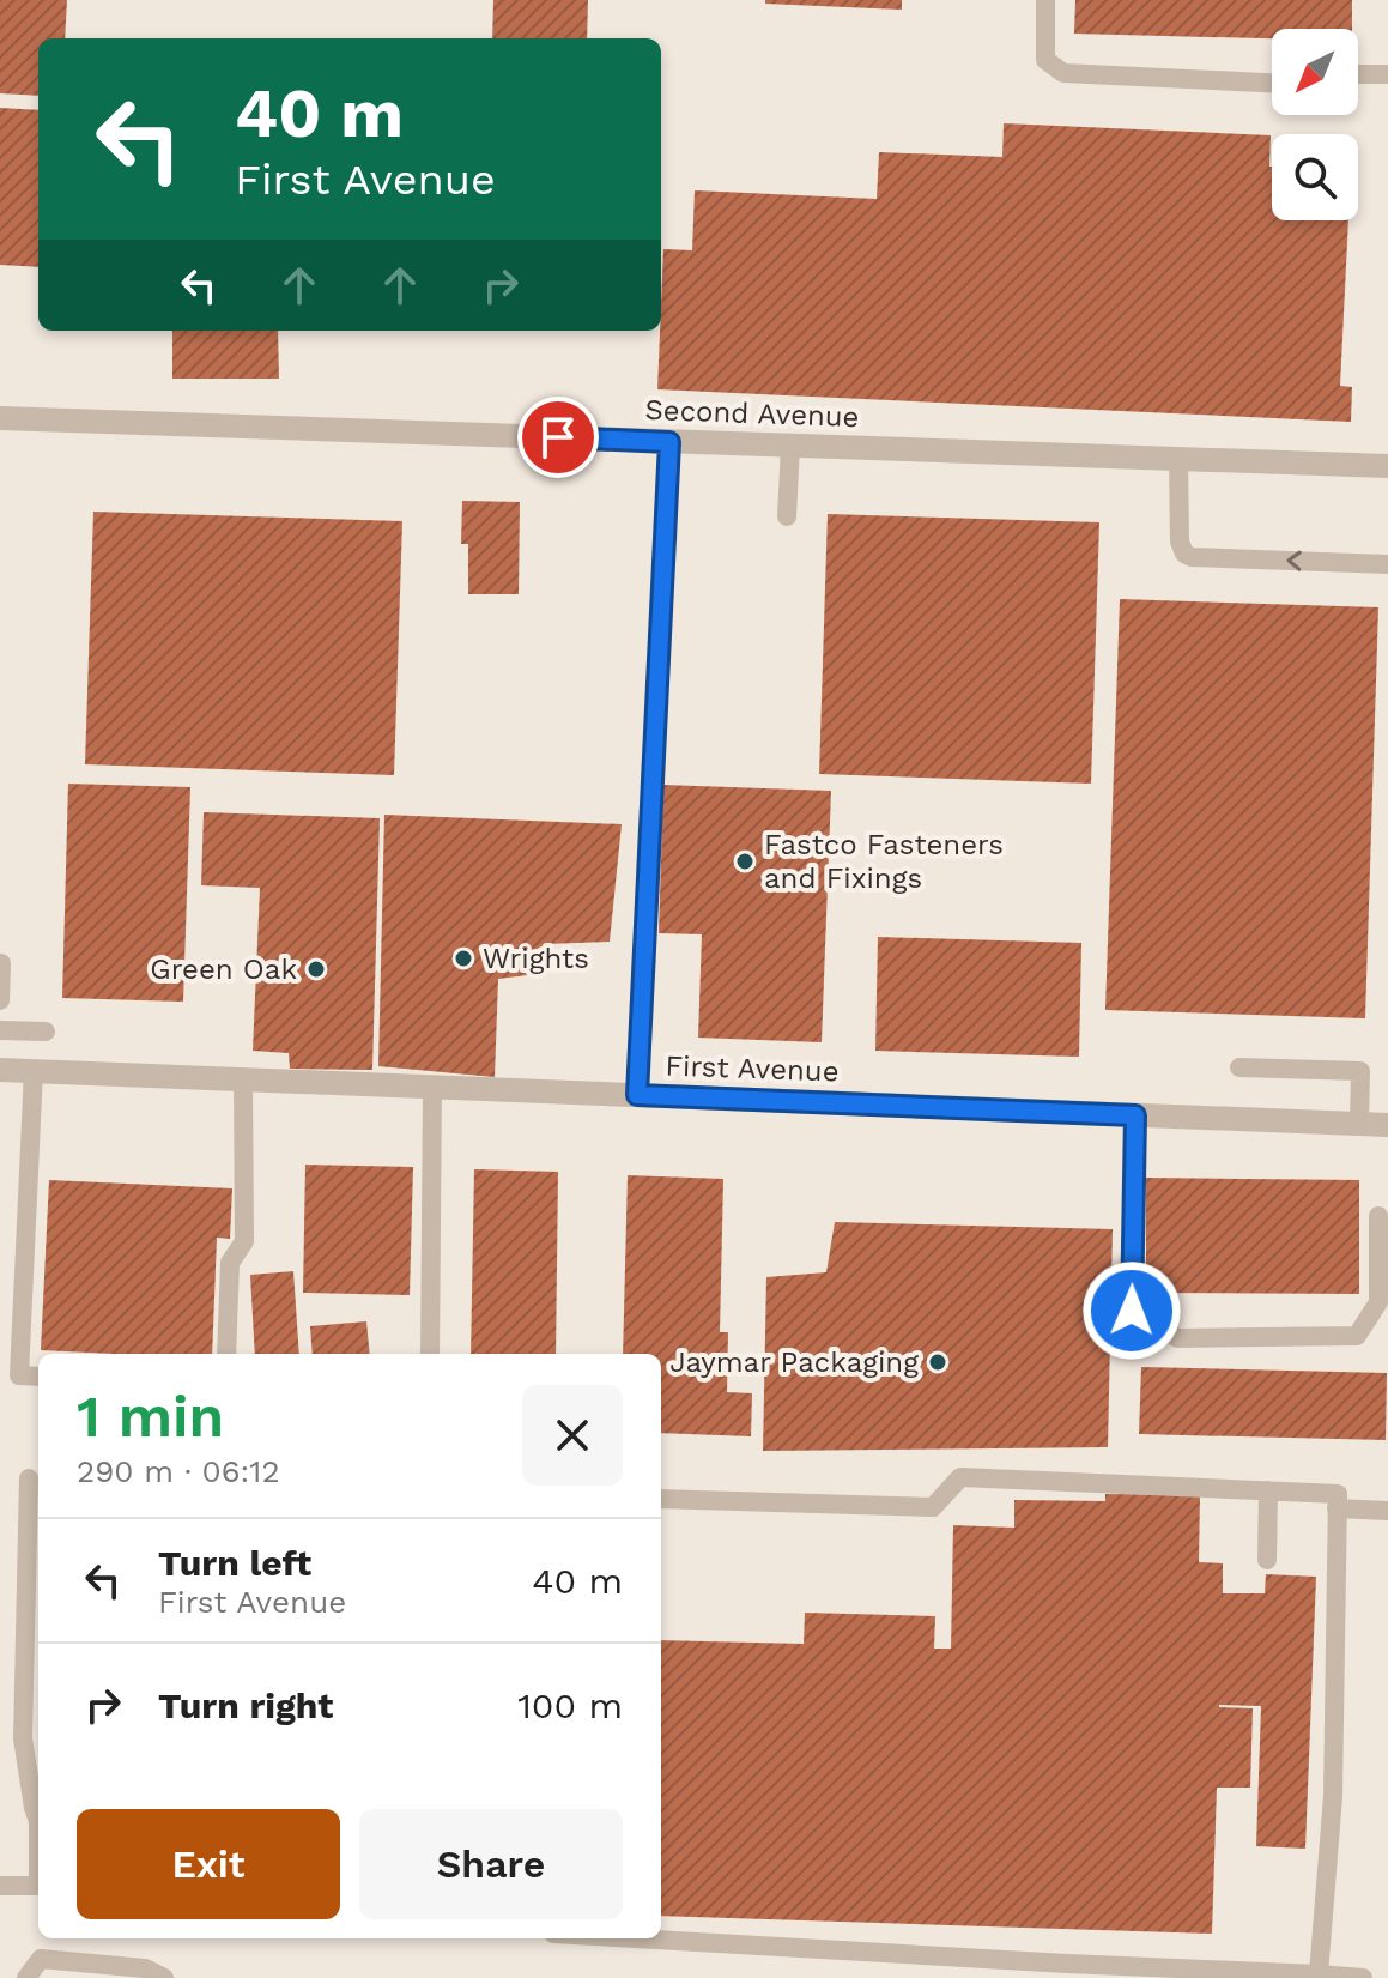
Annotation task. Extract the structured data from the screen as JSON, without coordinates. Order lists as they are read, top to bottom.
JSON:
{
  "streets": {
    "street": ["Second Avenue", "First Avenue"]
  },
  "places": [
    "Fastco Fasteners and Fixings",
    "Wrights",
    "Green Oak",
    "Jaymar Packaging"
  ],
  "north": "bottom left",
  "page": {
    "turn": ["40 m", "First Avenue"],
    "heading": ["1 min", "290 m · 06:12"],
    "list": [
      {
        "name": "Turn left",
        "note": "First Avenue",
        "value": "40 m"
      },
      {
        "name": "Turn right",
        "value": "100 m"
      }
    ],
    "buttons": ["Exit", "Share"]
  }
}
